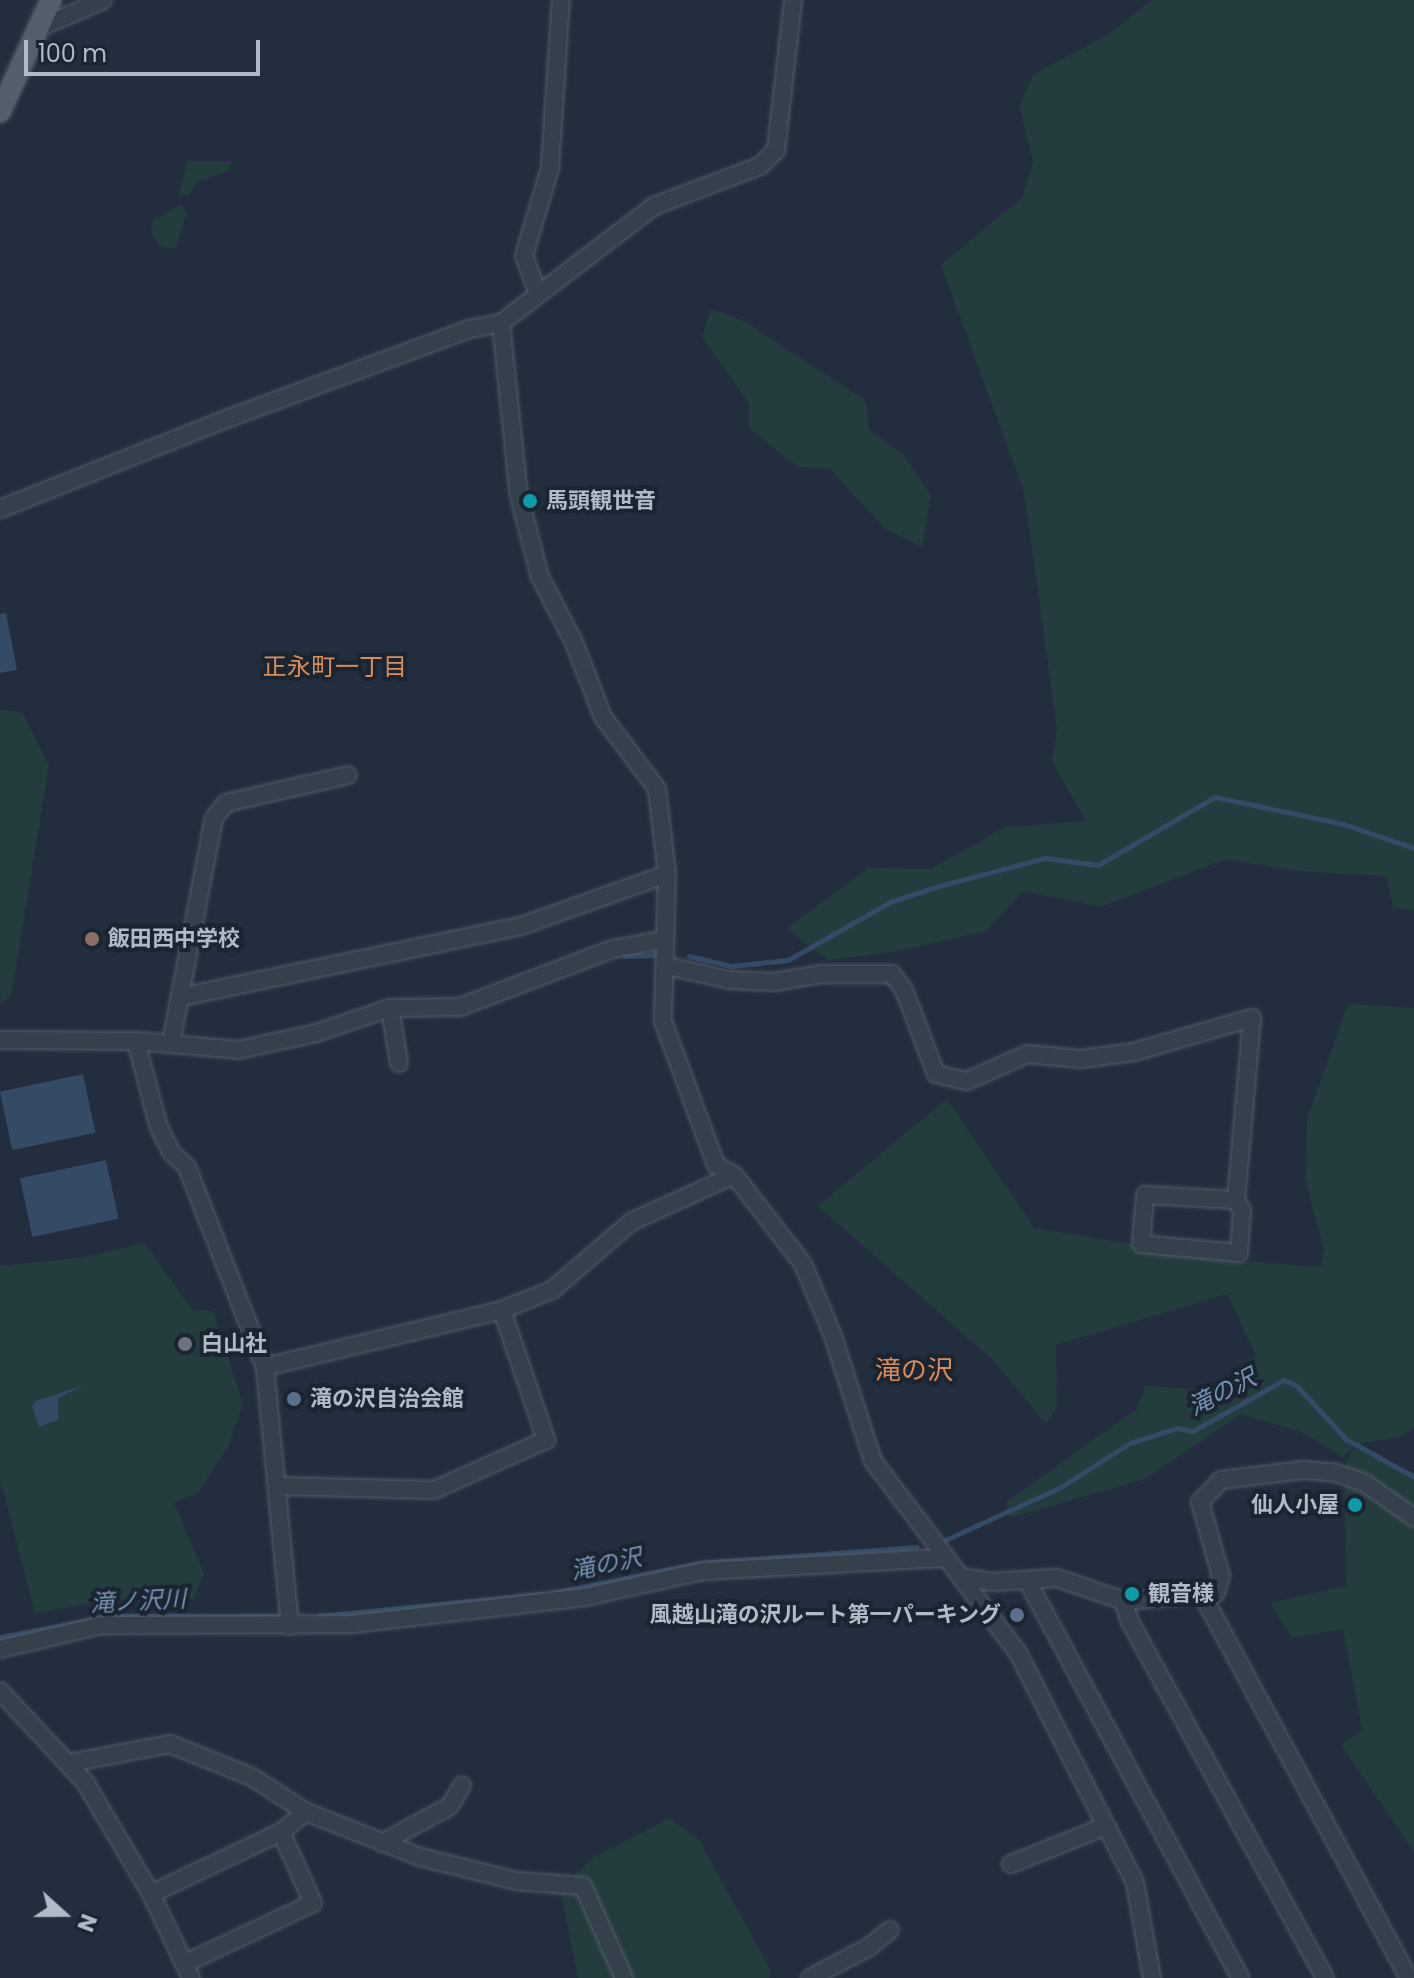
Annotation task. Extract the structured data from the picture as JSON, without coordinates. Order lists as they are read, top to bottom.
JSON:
{
  "districts": ["正永町一丁目", "滝の沢"],
  "water": ["滝の沢", "滝ノ沢川"],
  "places": [
    "馬頭観世音",
    "飯田西中学校",
    "白山社",
    "滝の沢自治会館",
    "仙人小屋",
    "観音様",
    "風越山滝の沢ルート第一パーキング"
  ],
  "scale_bar": "100 m",
  "north": "right"
}
